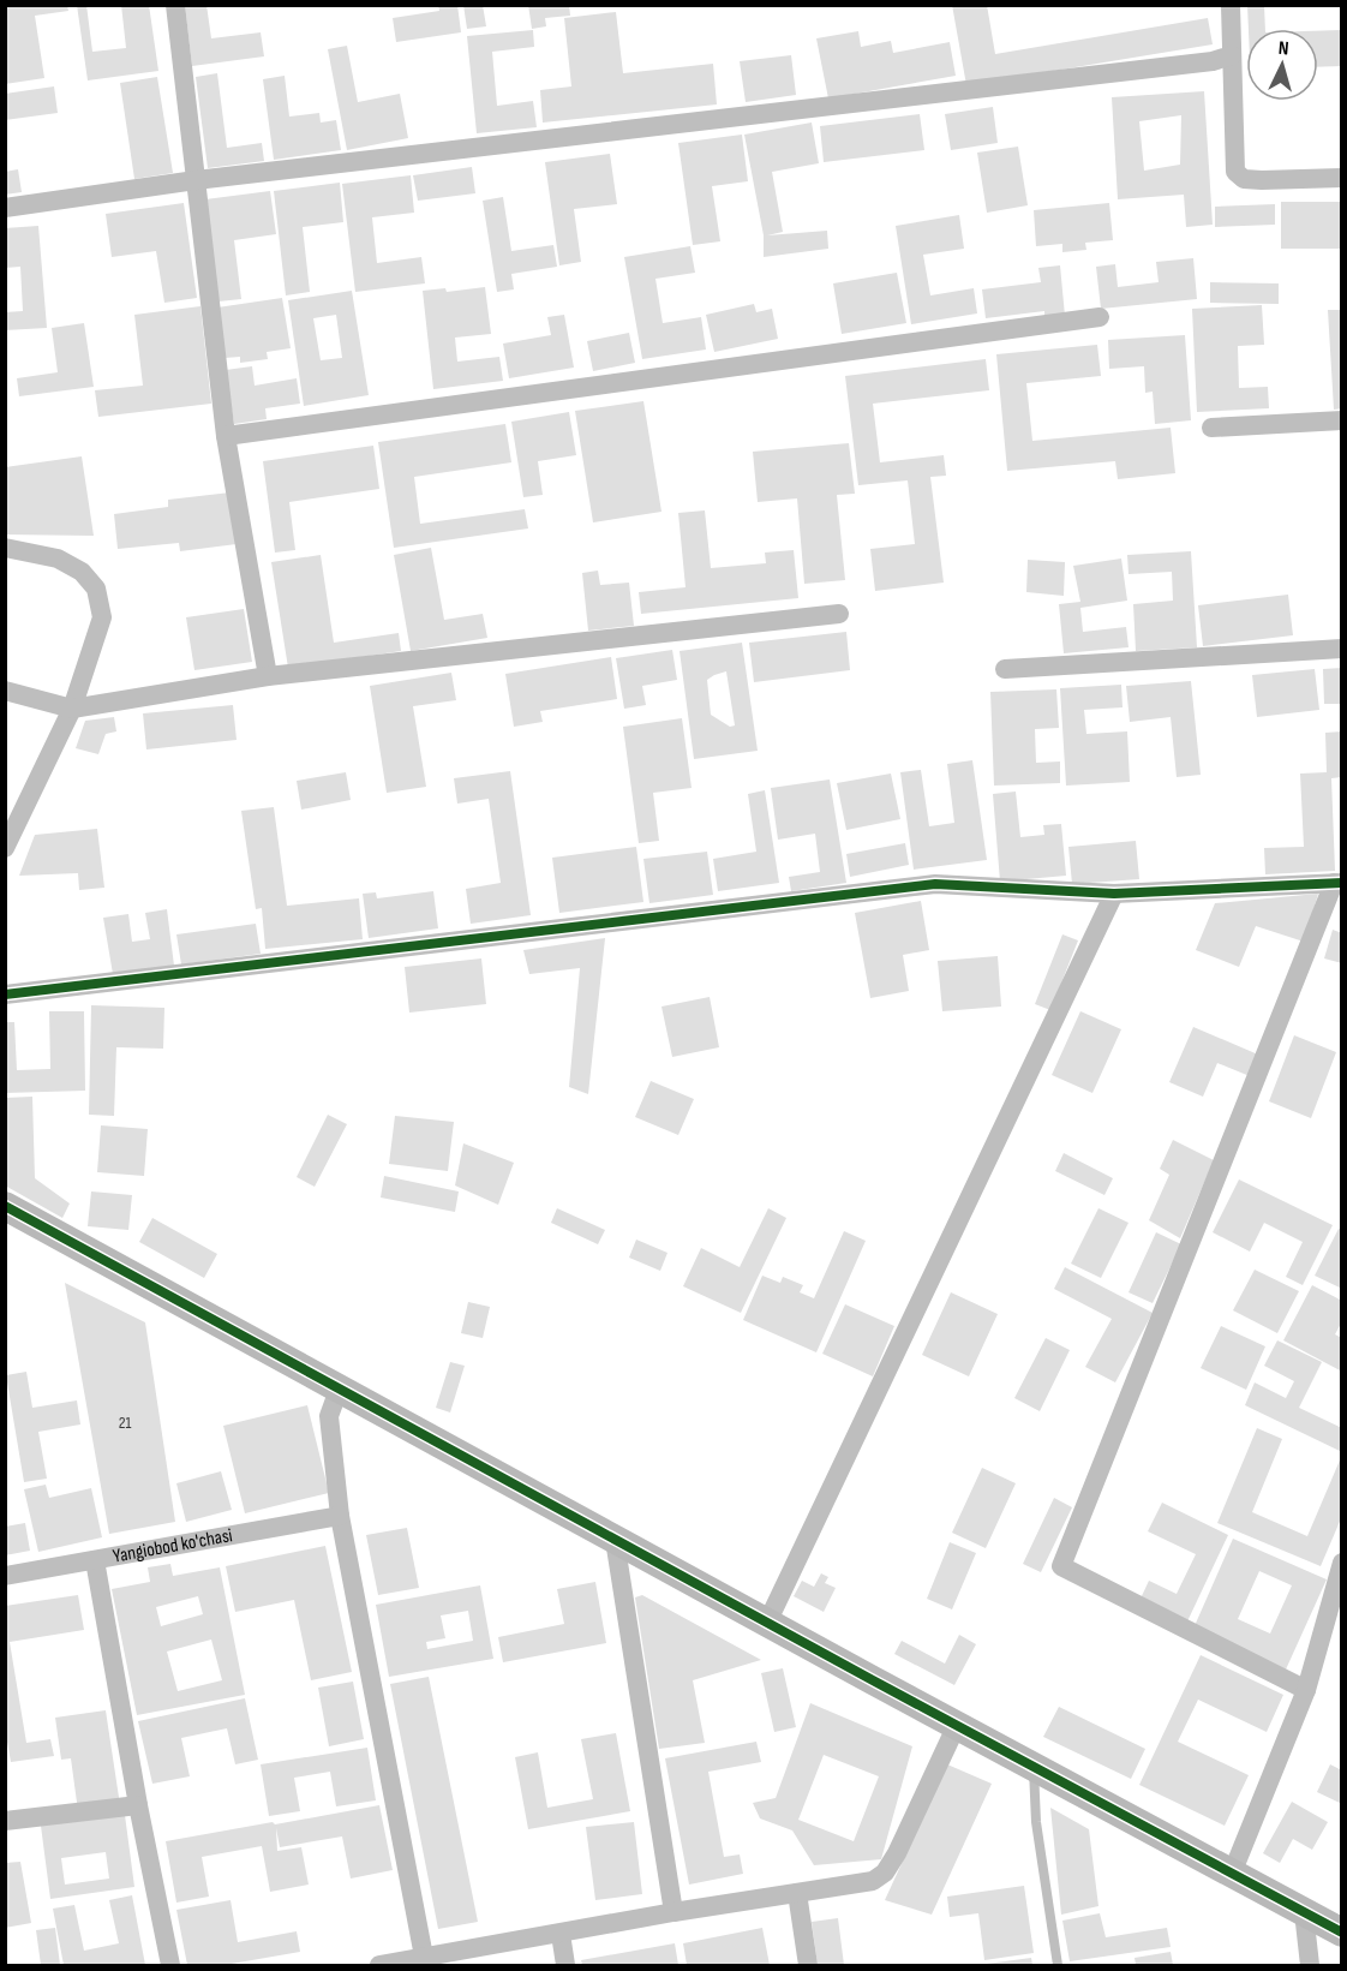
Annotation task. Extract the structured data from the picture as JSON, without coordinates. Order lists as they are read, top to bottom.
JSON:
{
  "streets": {
    "street": ["Yangiobod ko'chasi"]
  },
  "house_numbers": ["21"],
  "north": "top"
}
